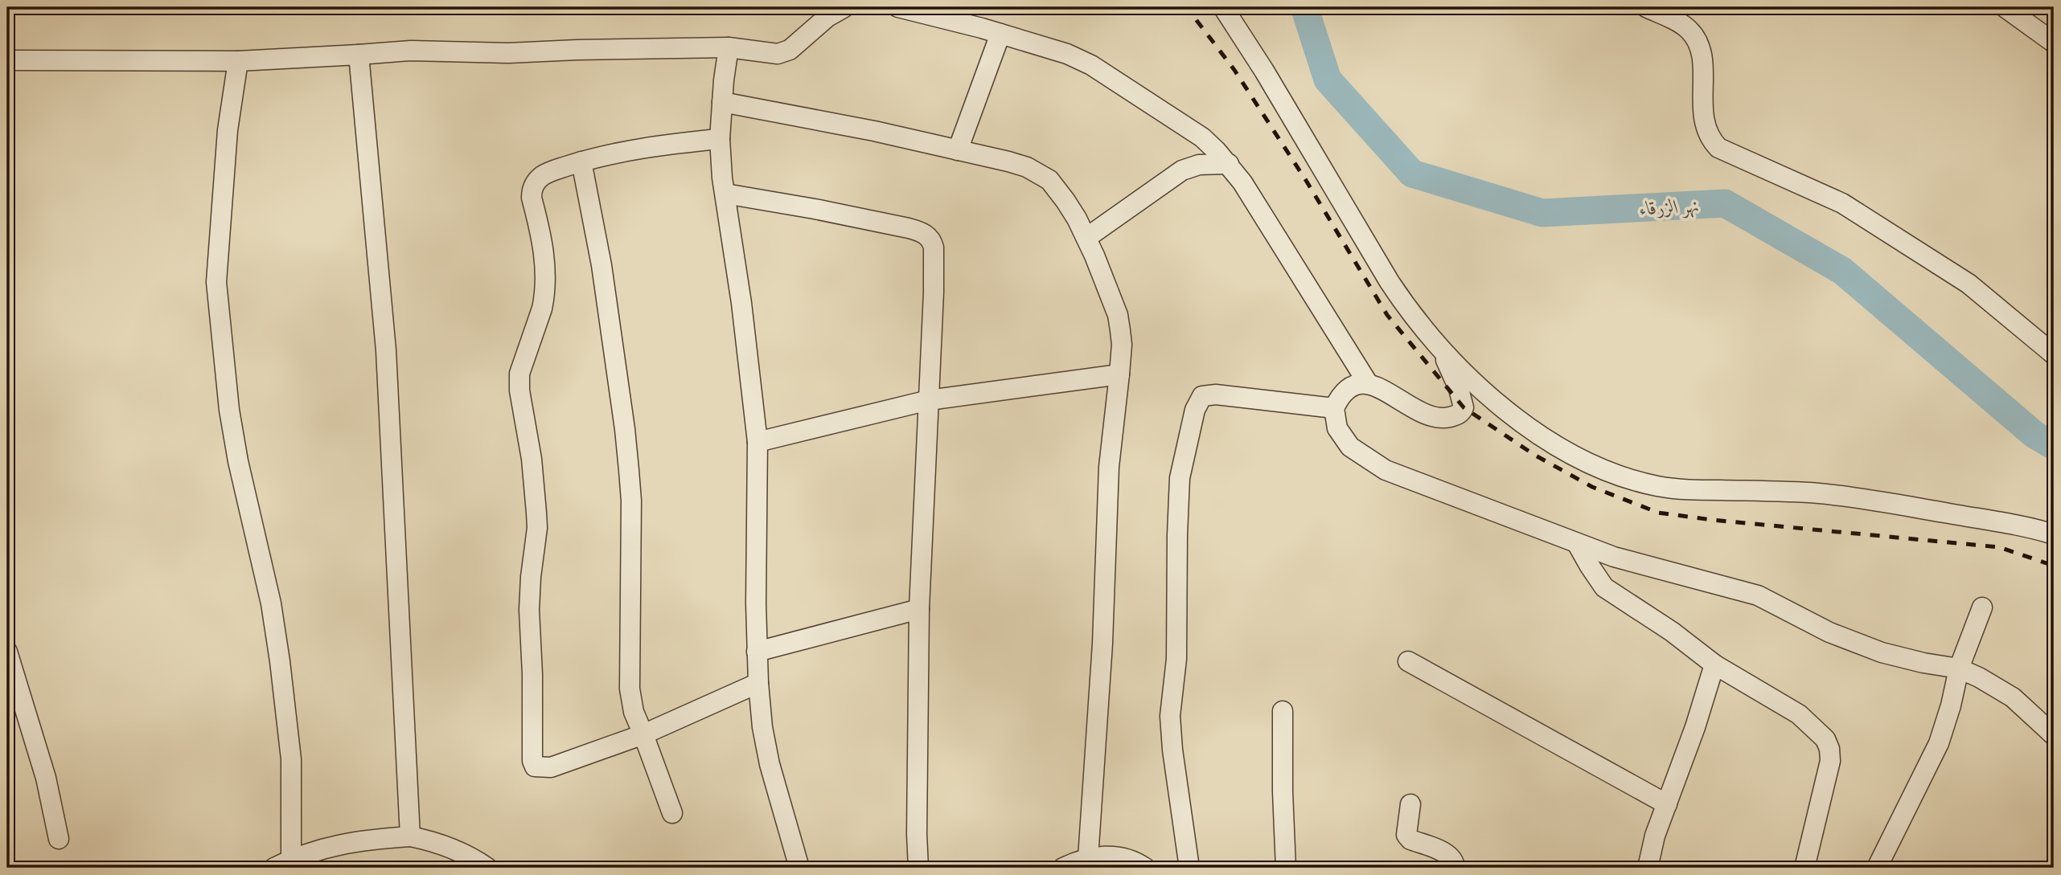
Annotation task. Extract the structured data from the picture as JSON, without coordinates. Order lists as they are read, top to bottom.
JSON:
{
  "water": ["نهر الزرقاء"]
}
